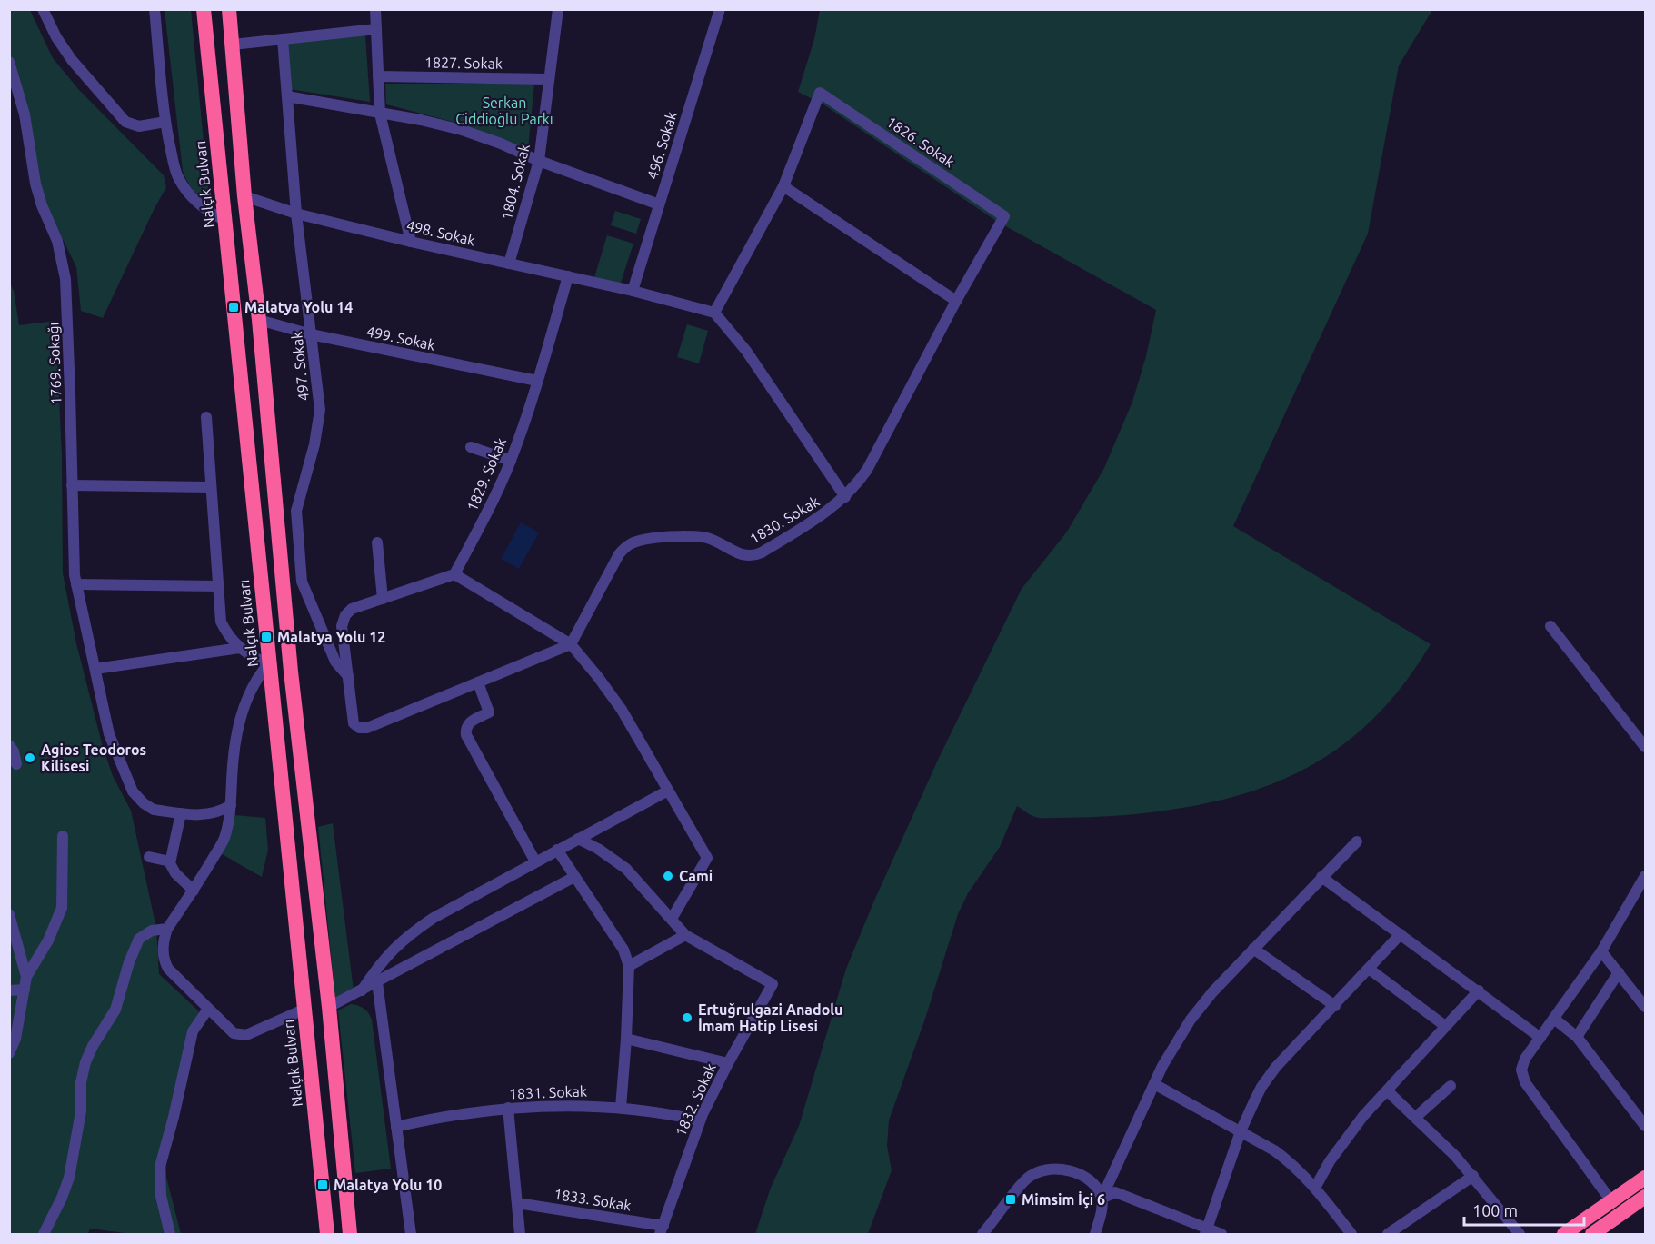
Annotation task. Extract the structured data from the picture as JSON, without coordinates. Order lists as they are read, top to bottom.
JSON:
{
  "streets": {
    "highway": ["Nalçık Bulvarı"],
    "street": [
      "1827. Sokak",
      "1826. Sokak",
      "496. Sokak",
      "1804. Sokak",
      "498. Sokak",
      "499. Sokak",
      "1769. Sokağı",
      "497. Sokak",
      "1829. Sokak",
      "1830. Sokak",
      "1831. Sokak",
      "1832. Sokak",
      "1833. Sokak"
    ]
  },
  "crossings": [
    ["1827. Sokak", "1804. Sokak"],
    ["1826. Sokak", "1830. Sokak"],
    ["496. Sokak", "498. Sokak"],
    ["1804. Sokak", "498. Sokak"],
    ["498. Sokak", "497. Sokak"],
    ["498. Sokak", "1829. Sokak"],
    ["499. Sokak", "497. Sokak"],
    ["499. Sokak", "1829. Sokak"],
    ["1831. Sokak", "1832. Sokak"],
    ["1832. Sokak", "1833. Sokak"]
  ],
  "parks": ["Serkan Ciddioğlu Parkı"],
  "places": {
    "transit": [
      "Malatya Yolu 14",
      "Malatya Yolu 12",
      "Malatya Yolu 10",
      "Mimsim İçi 6"
    ],
    "other": ["Agios Teodoros Kilisesi", "Cami", "Ertuğrulgazi Anadolu İmam Hatip Lisesi"]
  },
  "scale_bar": "100 m"
}
